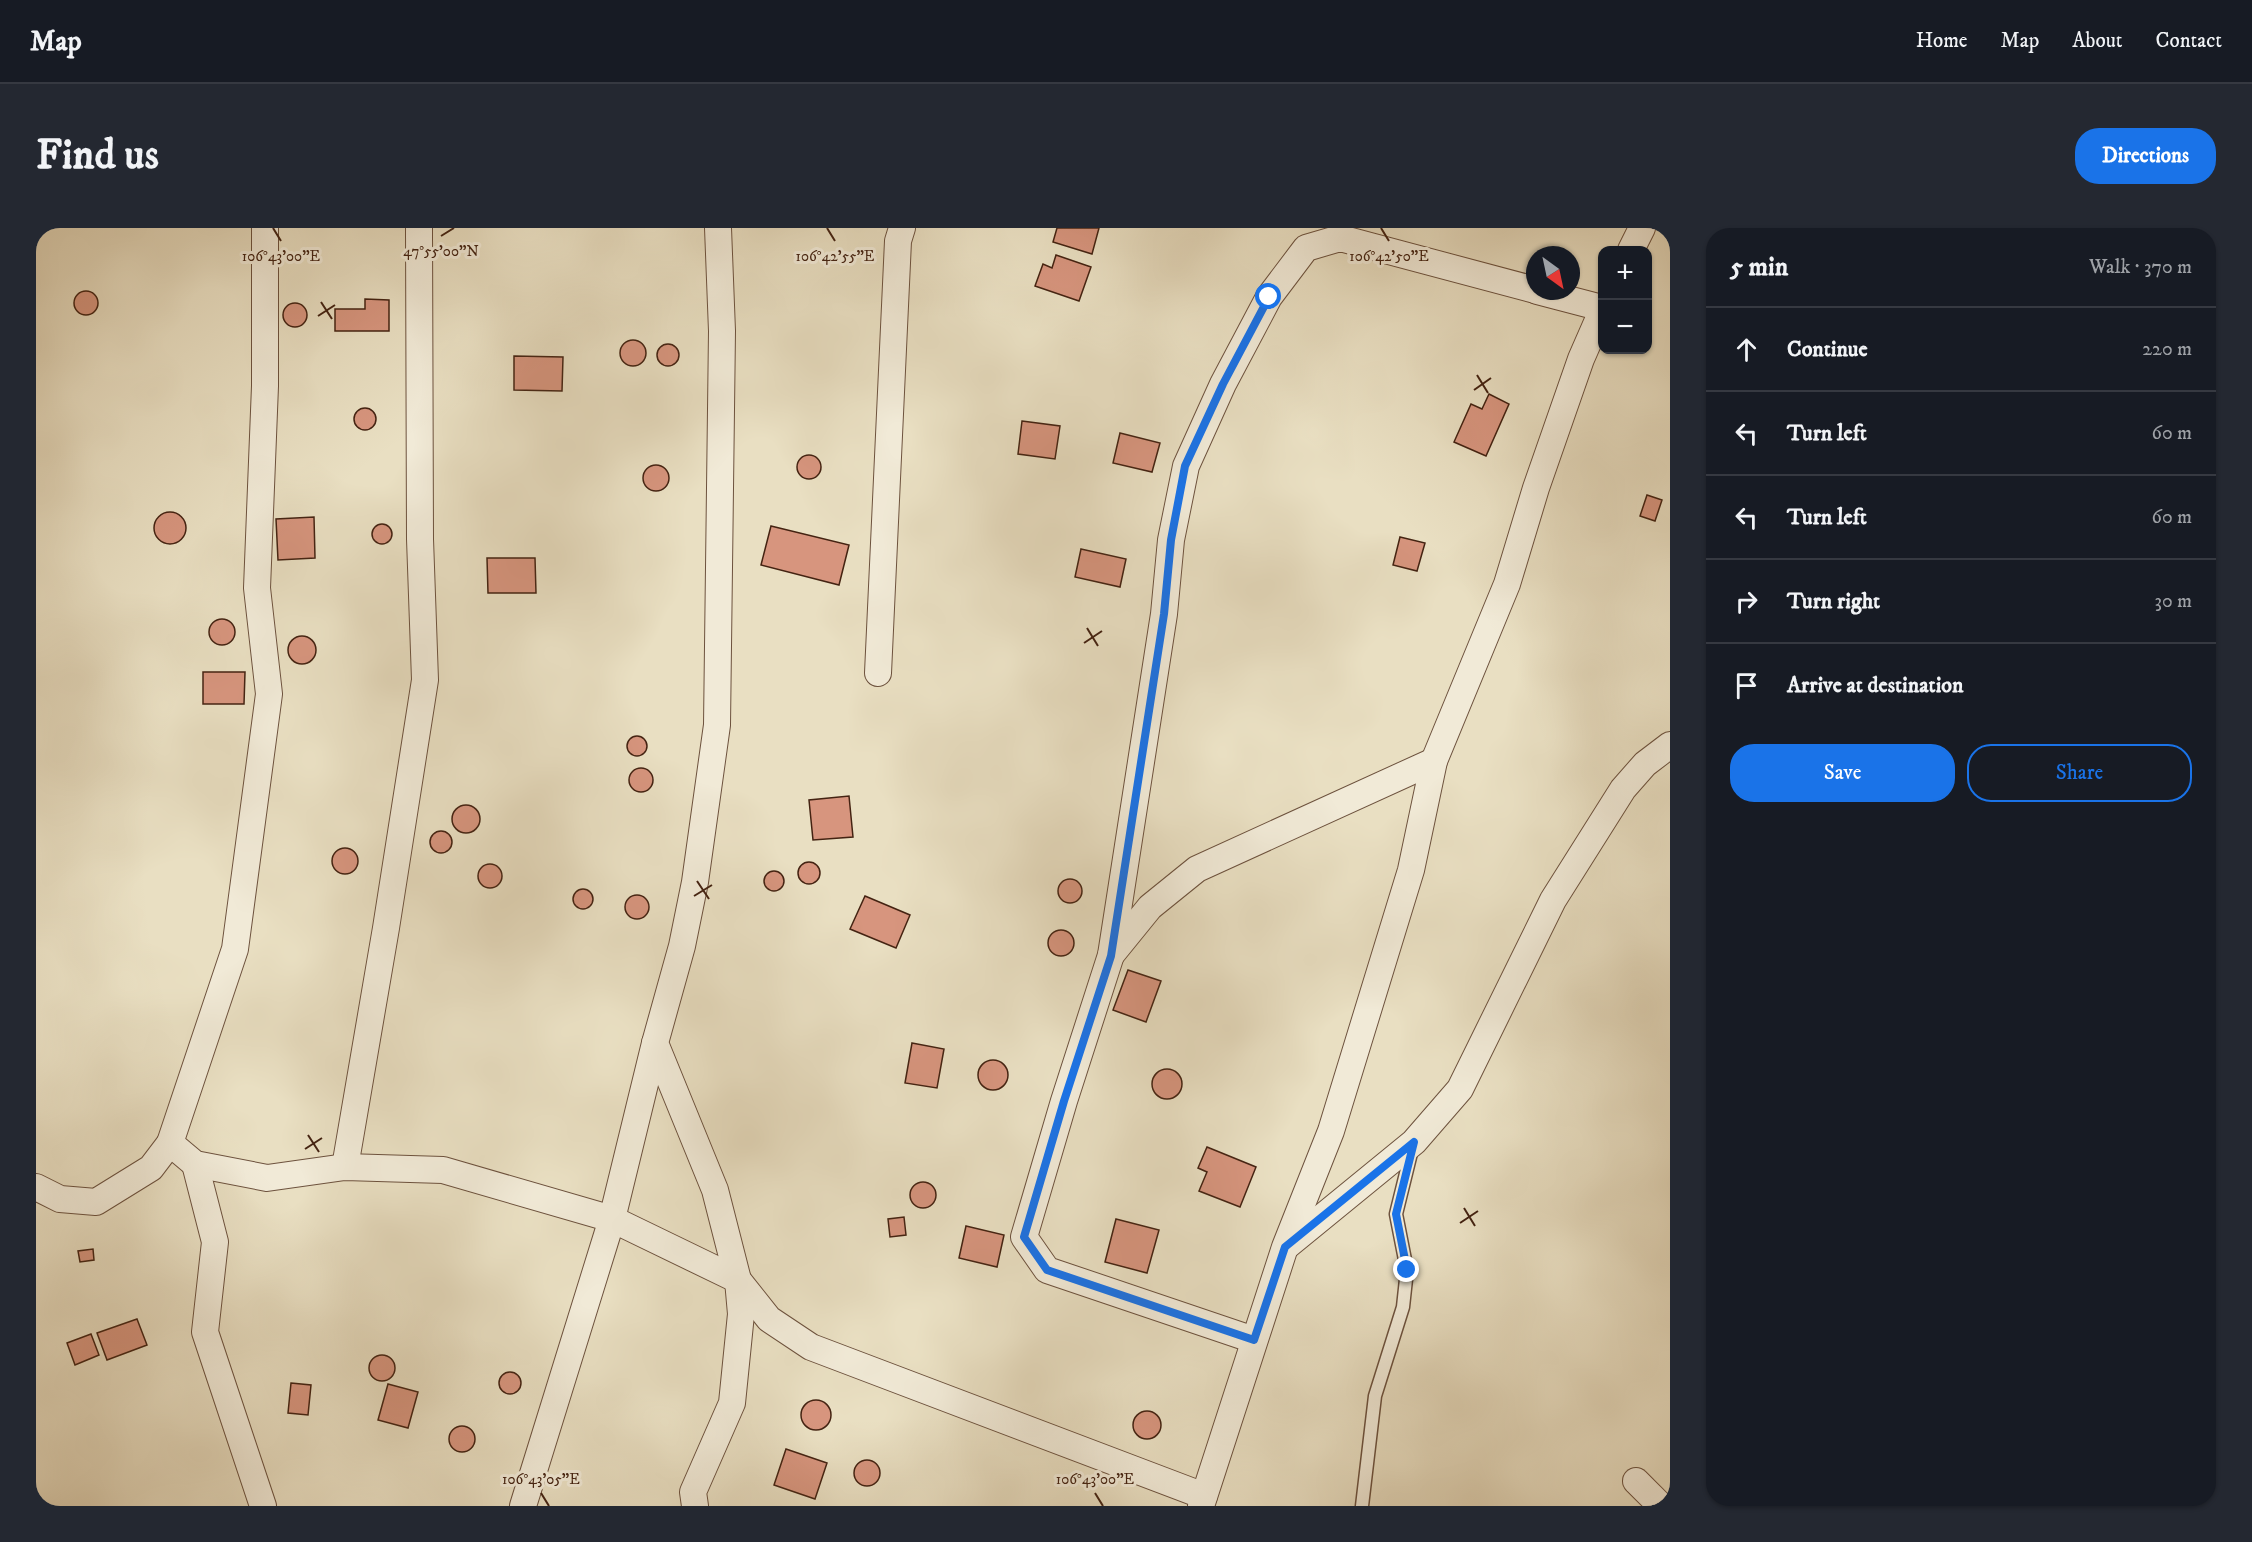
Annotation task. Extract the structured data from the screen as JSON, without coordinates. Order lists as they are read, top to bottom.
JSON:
{
  "north": "bottom right",
  "page": {
    "header": "Map",
    "nav": [
      "Home",
      "Map",
      "About",
      "Contact"
    ],
    "buttons": [
      "Directions",
      ["Save", "Share"]
    ],
    "title": "Find us",
    "heading": ["5 min", "Walk · 370 m"],
    "map_buttons": ["+", "−"],
    "list": [
      ["Continue", "220 m"],
      ["Turn left", "60 m"],
      ["Turn left", "60 m"],
      ["Turn right", "30 m"],
      "Arrive at destination"
    ]
  },
  "coordinates": [
    "47°55'00\"N",
    "106°43'00\"E",
    "106°42'55\"E",
    "106°42'50\"E",
    "106°43'05\"E"
  ]
}
